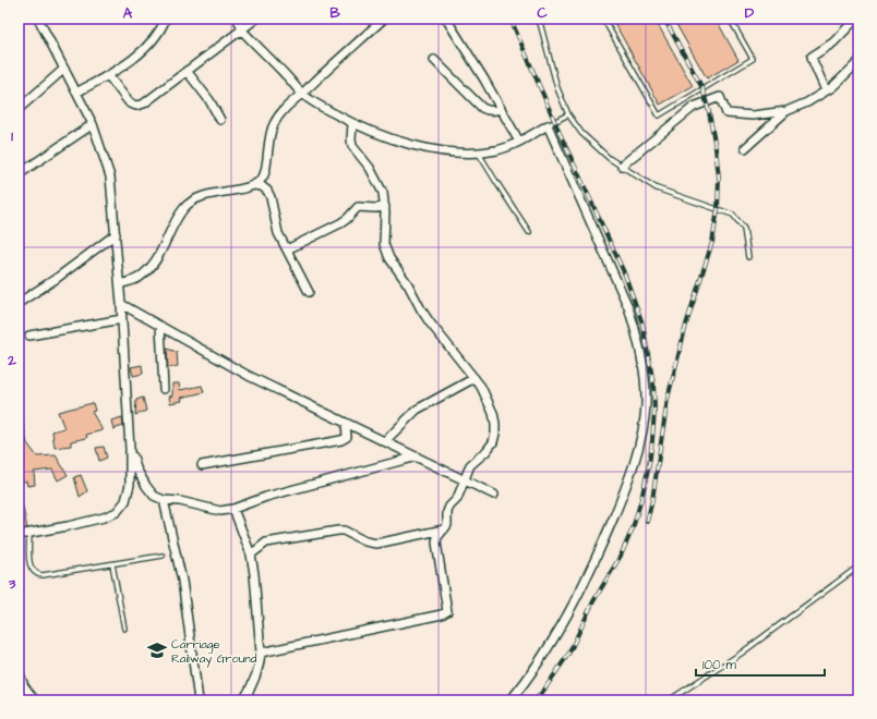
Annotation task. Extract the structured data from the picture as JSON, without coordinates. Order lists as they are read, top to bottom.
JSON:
{
  "places": {
    "school or university": ["Carriage Railway Ground"]
  },
  "scale_bar": "100 m",
  "grid": {
    "columns": [
      "A",
      "B",
      "C",
      "D"
    ],
    "rows": ["1", "2", "3"]
  }
}
